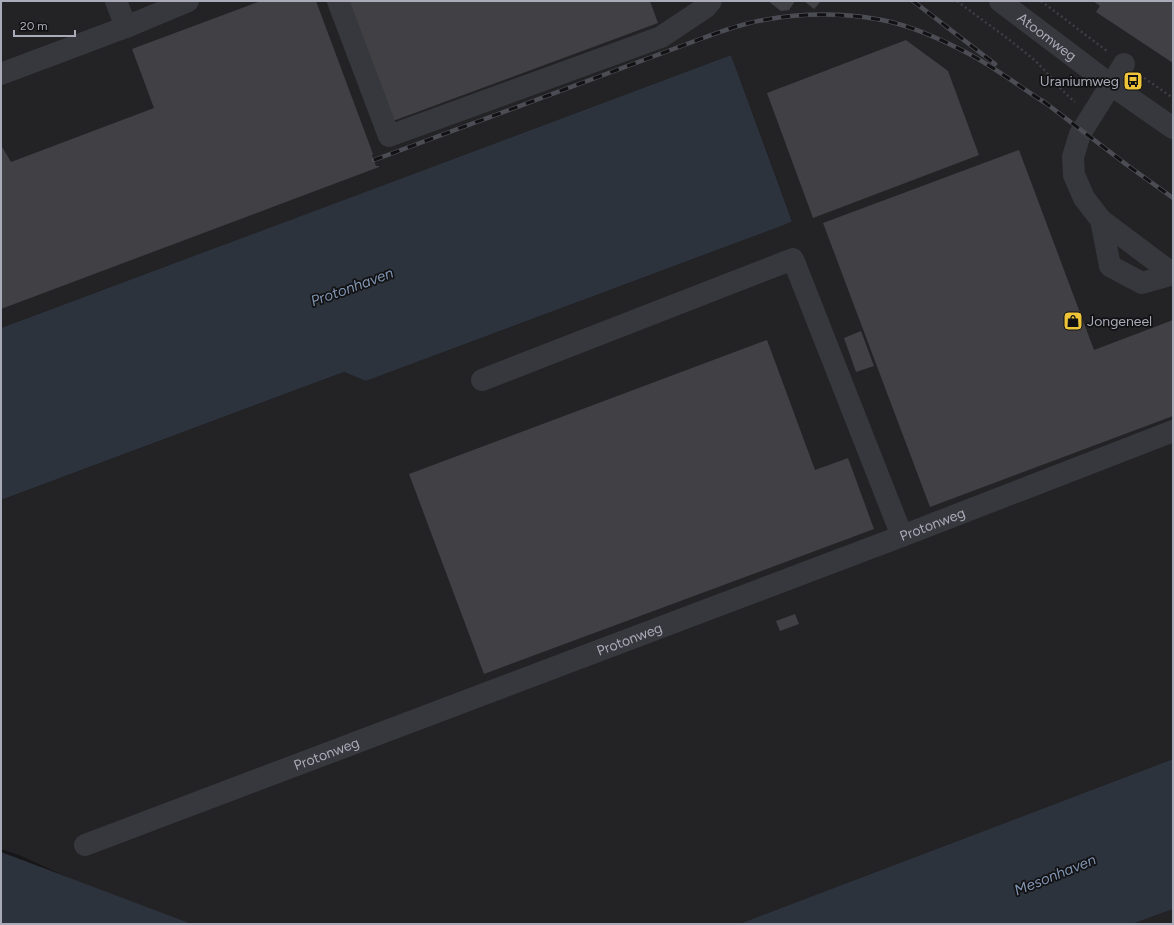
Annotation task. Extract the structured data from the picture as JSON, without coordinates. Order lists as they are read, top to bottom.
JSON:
{
  "streets": {
    "street": ["Atoomweg", "Protonweg"]
  },
  "water": ["Protonhaven", "Mesonhaven"],
  "places": {
    "bus stop": ["Uraniumweg"],
    "shop": ["Jongeneel"]
  },
  "scale_bar": "20 m"
}
